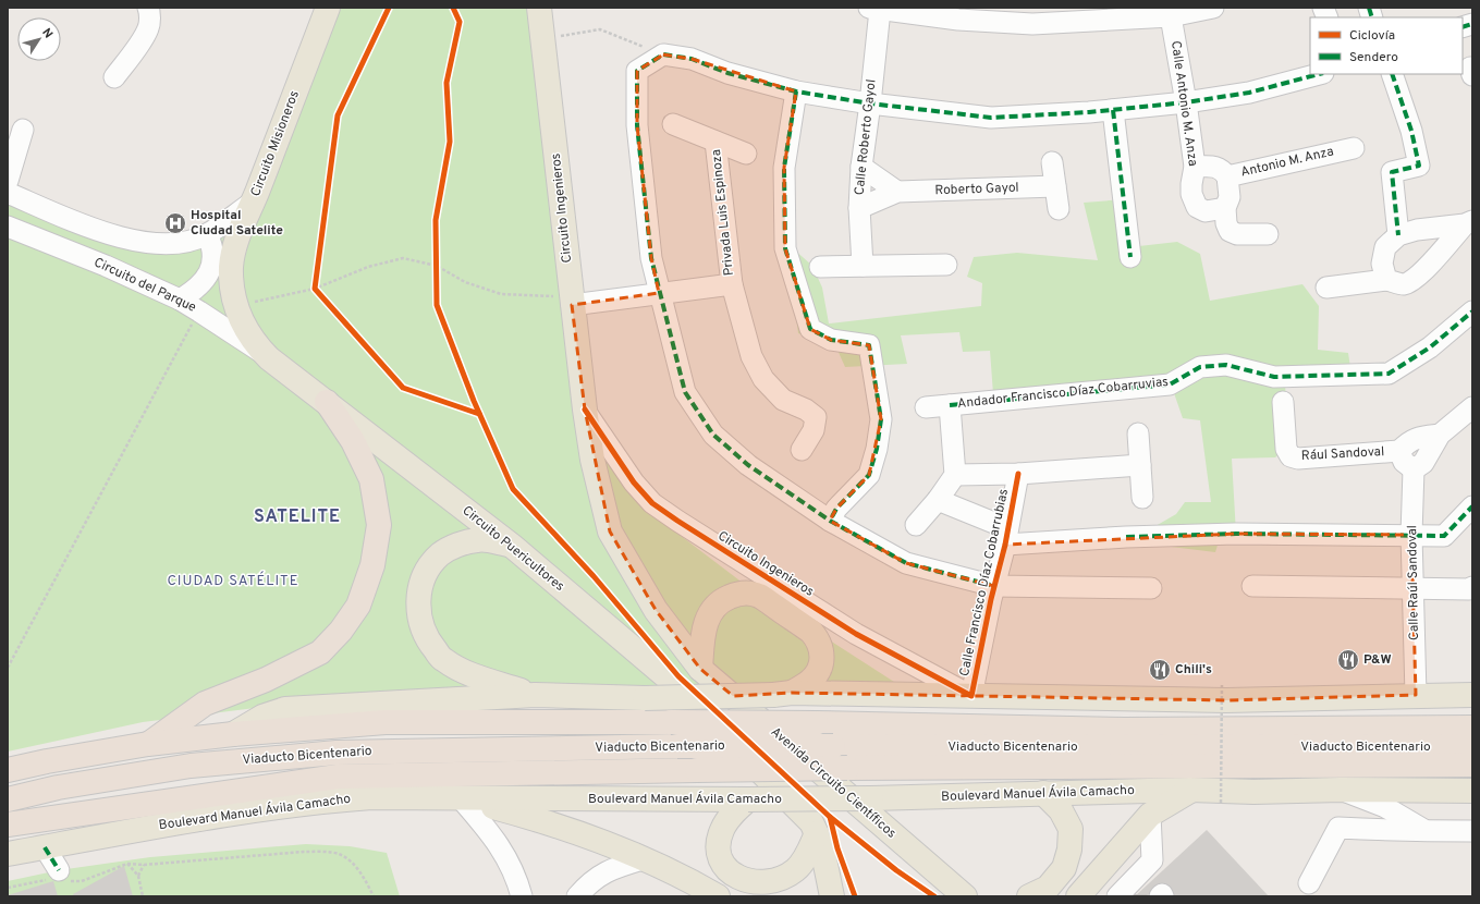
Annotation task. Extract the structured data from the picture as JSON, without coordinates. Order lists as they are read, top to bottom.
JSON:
{
  "streets": {
    "highway": ["Viaducto Bicentenario", "Boulevard Manuel Ávila Camacho"],
    "main road": [
      "Circuito Misioneros",
      "Circuito Ingenieros",
      "Circuito Puericultores",
      "Avenida Circuito Científicos"
    ],
    "street": [
      "Calle Antonio M. Anza",
      "Calle Roberto Gayol",
      "Antonio M. Anza",
      "Roberto Gayol",
      "Privada Luis Espinoza",
      "Circuito del Parque",
      "Andador Francisco Díaz Cobarruvias",
      "Rául Sandoval",
      "Calle Francisco Díaz Cobarrubias",
      "Calle Raúl Sandoval"
    ]
  },
  "crossings": [
    ["Calle Antonio M. Anza", "Antonio M. Anza"],
    ["Calle Roberto Gayol", "Roberto Gayol"],
    ["Circuito Misioneros", "Circuito Puericultores"],
    ["Circuito Ingenieros", "Privada Luis Espinoza"],
    ["Circuito Ingenieros", "Calle Francisco Díaz Cobarrubias"],
    ["Circuito Ingenieros", "Avenida Circuito Científicos"],
    ["Circuito del Parque", "Circuito Puericultores"]
  ],
  "districts": ["SATELITE", "CIUDAD SATÉLITE"],
  "places": {
    "hospital": ["Hospital Ciudad Satelite"],
    "restaurant": ["P&W", "Chili's"]
  },
  "legend": ["Ciclovía", "Sendero"],
  "north": "top right"
}
